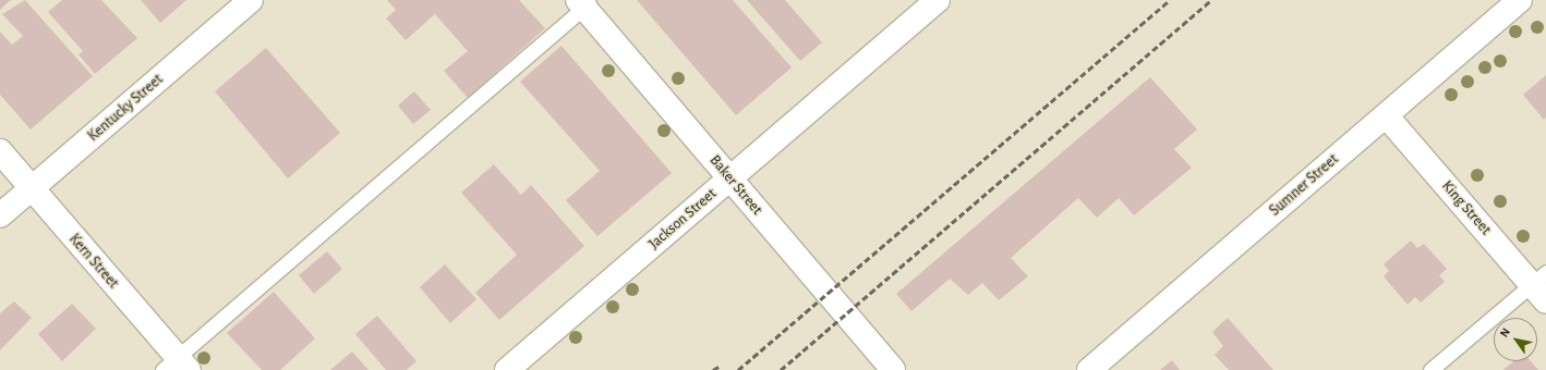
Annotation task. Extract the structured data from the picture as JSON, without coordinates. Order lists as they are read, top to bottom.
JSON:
{
  "streets": {
    "street": [
      "Kentucky Street",
      "Baker Street",
      "Sumner Street",
      "King Street",
      "Jackson Street",
      "Kern Street"
    ]
  },
  "crossings": [
    ["Kentucky Street", "Kern Street"],
    ["Baker Street", "Jackson Street"],
    ["Sumner Street", "King Street"]
  ],
  "north": "top left"
}
